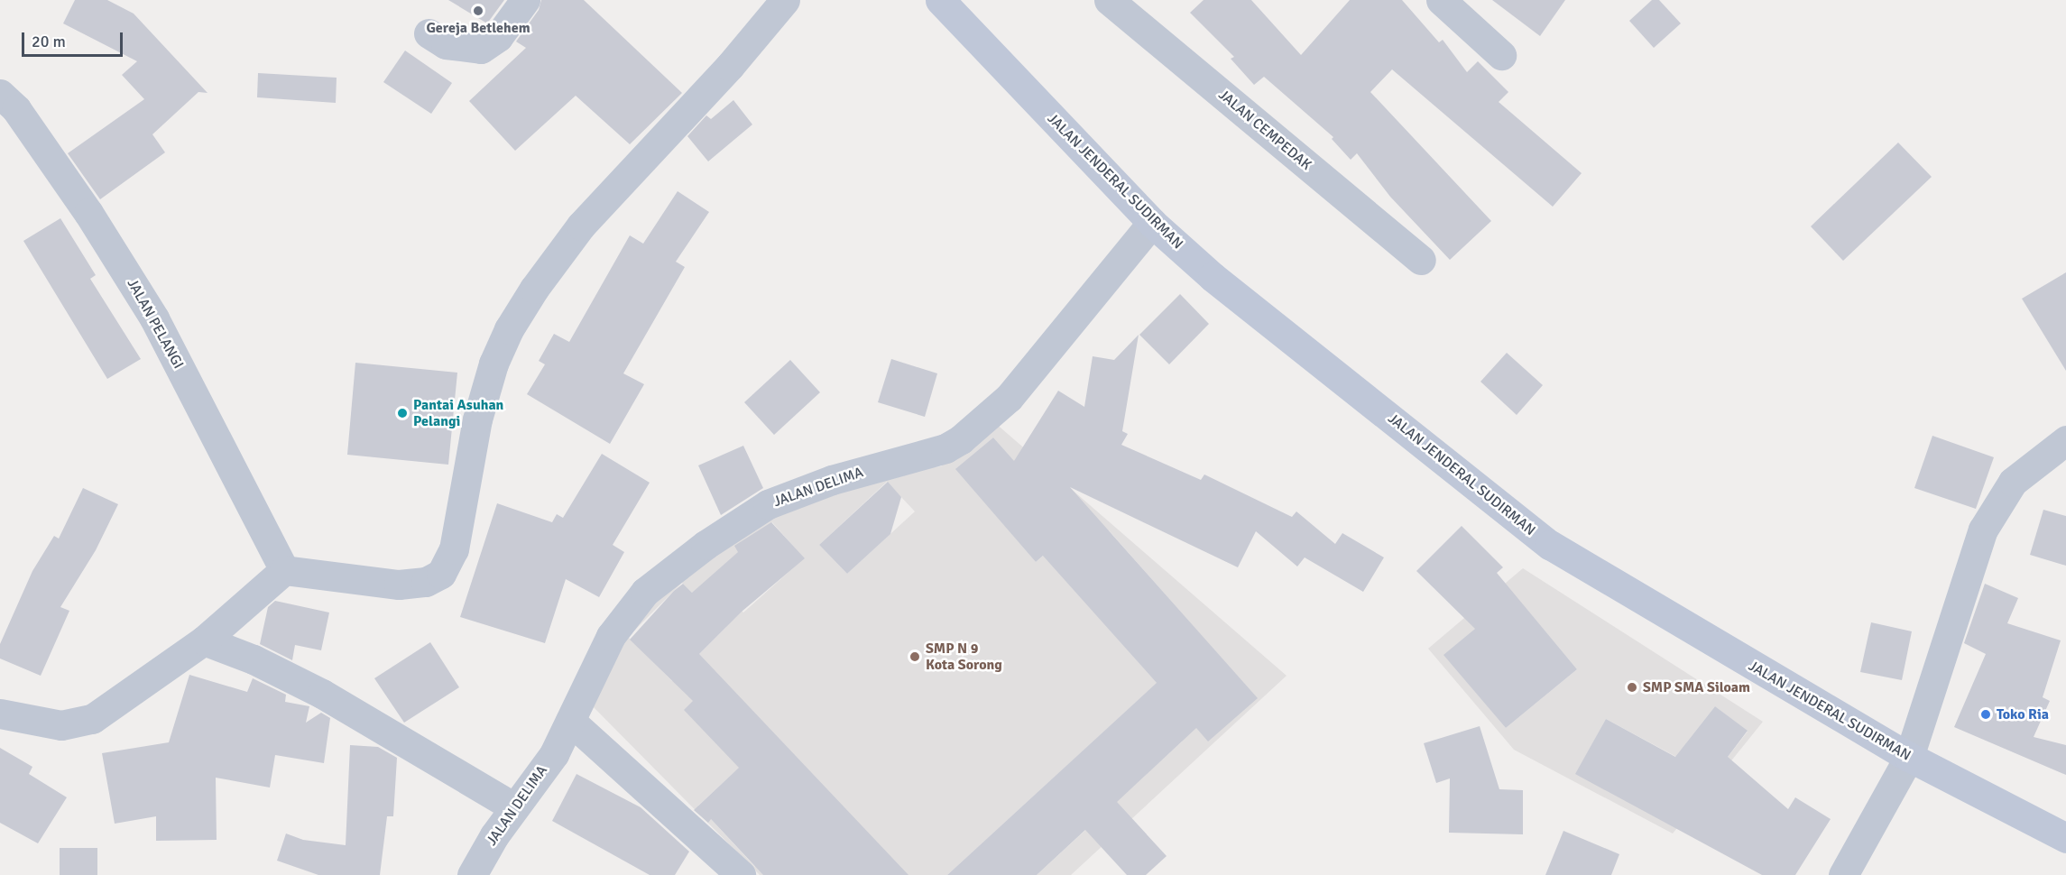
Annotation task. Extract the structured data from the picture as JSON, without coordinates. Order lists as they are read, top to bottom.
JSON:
{
  "streets": {
    "main road": ["JALAN JENDERAL SUDIRMAN"],
    "street": ["JALAN CEMPEDAK", "JALAN PELANGI", "JALAN DELIMA"]
  },
  "crossings": [
    ["JALAN JENDERAL SUDIRMAN", "JALAN DELIMA"]
  ],
  "places": [
    "Gereja Betlehem",
    "Pantai Asuhan Pelangi",
    "SMP N 9 Kota Sorong",
    "SMP SMA Siloam",
    "Toko Ria"
  ],
  "scale_bar": "20 m"
}
